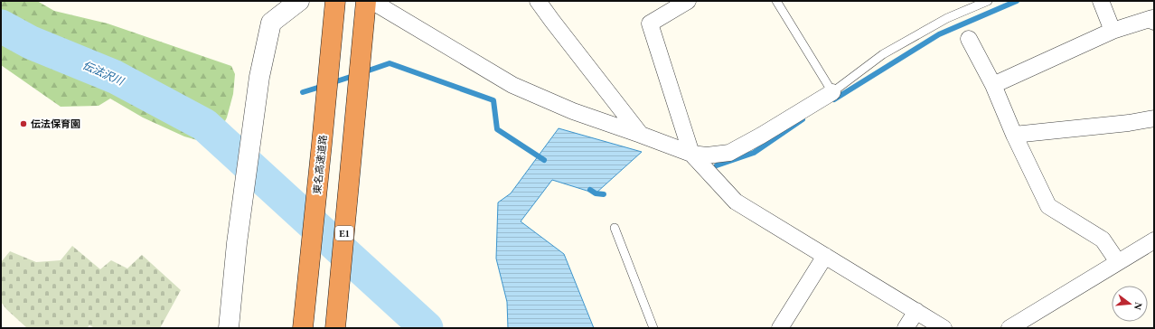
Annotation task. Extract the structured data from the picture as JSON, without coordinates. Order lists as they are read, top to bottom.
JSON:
{
  "streets": {
    "highway": ["東名高速道路", "E1"]
  },
  "water": ["伝法沢川"],
  "places": ["伝法保育園"],
  "north": "right"
}
